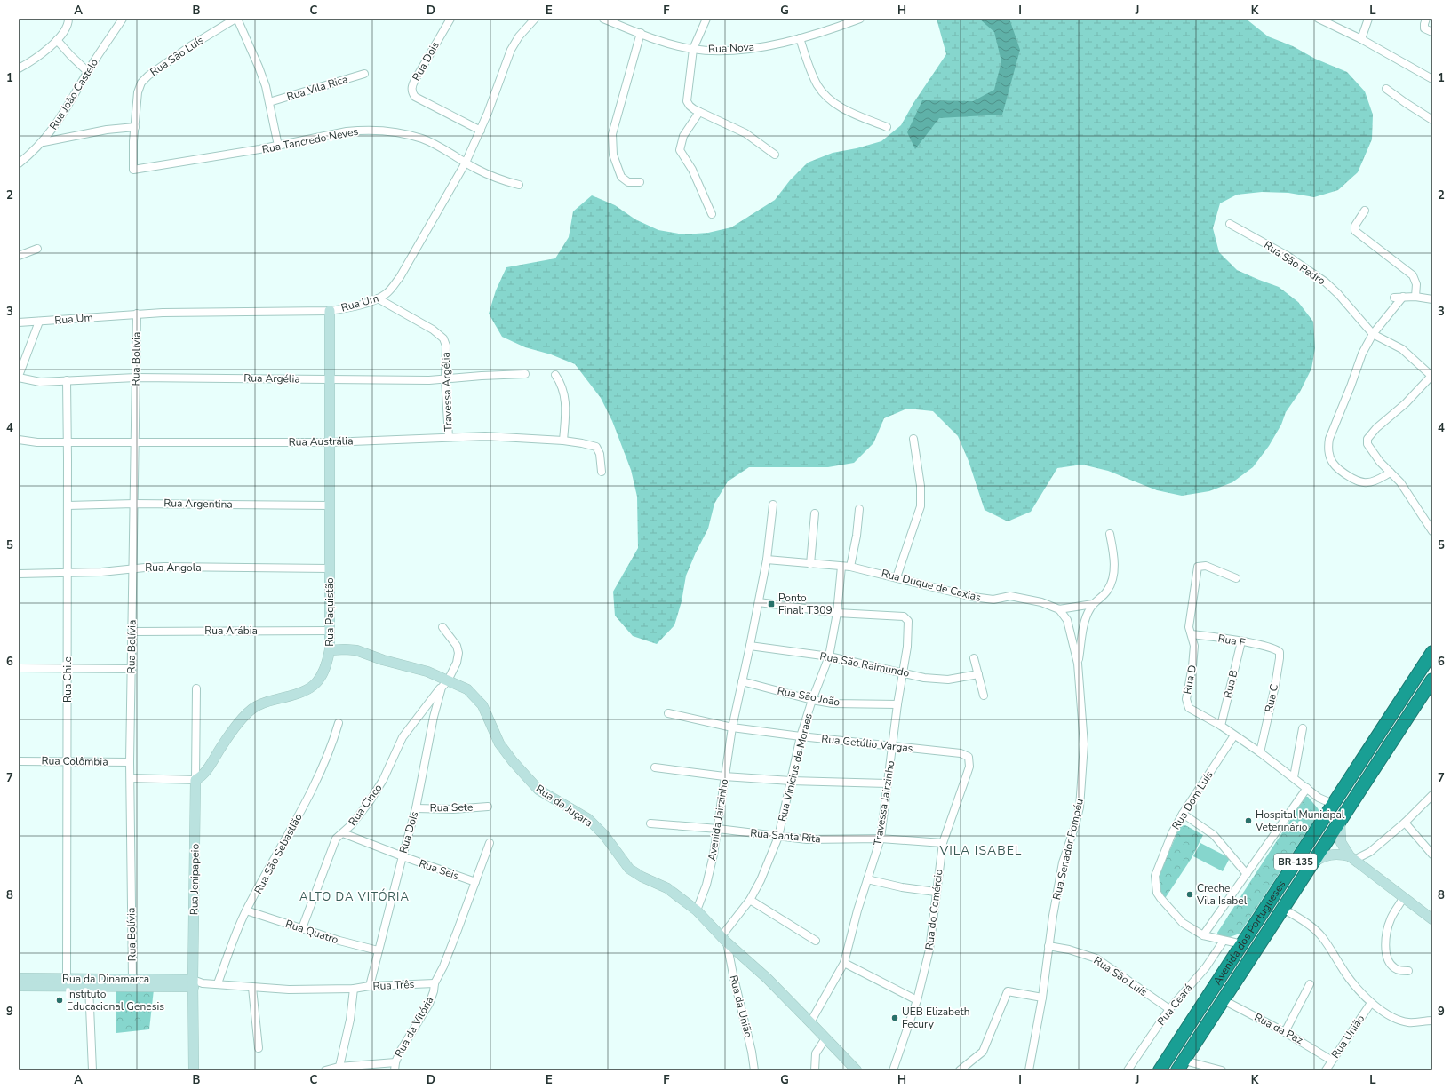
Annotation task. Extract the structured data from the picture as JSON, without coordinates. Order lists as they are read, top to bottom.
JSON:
{
  "streets": {
    "highway": ["BR-135", "Avenida dos Portugueses"],
    "street": [
      "Rua Nova",
      "Rua São Luís",
      "Rua Dois",
      "Rua Vila Rica",
      "Rua João Castelo",
      "Rua Tancredo Neves",
      "Rua São Pedro",
      "Rua Um",
      "Rua Bolívia",
      "Rua Argélia",
      "Travessa Argélia",
      "Rua Austrália",
      "Rua Argentina",
      "Rua Angola",
      "Rua Duque de Caxias",
      "Rua Paquistão",
      "Rua Arábia",
      "Rua F",
      "Rua São Raimundo",
      "Rua Chile",
      "Rua D",
      "Rua B",
      "Rua São João",
      "Rua C",
      "Rua Getúlio Vargas",
      "Rua Colômbia",
      "Rua Vinícius de Moraes",
      "Rua Dom Luís",
      "Travessa Jairzinho",
      "Rua Cinco",
      "Rua da Juçara",
      "Rua Sete",
      "Avenida Jairzinho",
      "Rua Santa Rita",
      "Rua Senador Pompéu",
      "Rua São Sebastião",
      "Rua Seis",
      "Rua Jenipapeio",
      "Rua do Comércio",
      "Rua Quatro",
      "Rua da Dinamarca",
      "Rua Três",
      "Rua Ceará",
      "Rua da União",
      "Rua da Vitória",
      "Rua da Paz",
      "Rua União"
    ]
  },
  "crossings": [
    ["Rua São Luís", "Rua Tancredo Neves"],
    ["Rua São Luís", "Rua Senador Pompéu"],
    ["Rua São Luís", "Rua Ceará"],
    ["Rua Dois", "Rua Um"],
    ["Rua Dois", "Rua Cinco"],
    ["Rua Dois", "Rua da Juçara"],
    ["Rua Dois", "Rua Sete"],
    ["Rua Dois", "Rua Seis"],
    ["Rua Dois", "Rua Quatro"],
    ["Rua Dois", "Rua Três"],
    ["Rua Tancredo Neves", "Rua Um"],
    ["Rua Um", "Rua Bolívia"],
    ["Rua Um", "Travessa Argélia"],
    ["Rua Um", "Rua Paquistão"],
    ["Rua Bolívia", "Rua Argélia"],
    ["Rua Bolívia", "Rua Austrália"],
    ["Rua Bolívia", "Rua Argentina"],
    ["Rua Bolívia", "Rua Angola"],
    ["Rua Bolívia", "Rua Arábia"],
    ["Rua Bolívia", "Rua Colômbia"],
    ["Rua Bolívia", "Rua da Dinamarca"],
    ["Rua Argélia", "Travessa Argélia"],
    ["Rua Argélia", "Rua Paquistão"],
    ["Rua Argélia", "Rua Chile"],
    ["Travessa Argélia", "Rua Austrália"],
    ["Rua Austrália", "Rua Paquistão"],
    ["Rua Austrália", "Rua Chile"],
    ["Rua Argentina", "Rua Paquistão"],
    ["Rua Argentina", "Rua Chile"],
    ["Rua Angola", "Rua Paquistão"],
    ["Rua Angola", "Rua Chile"],
    ["Rua Duque de Caxias", "Rua Vinícius de Moraes"],
    ["Rua Duque de Caxias", "Avenida Jairzinho"],
    ["Rua Duque de Caxias", "Rua Senador Pompéu"],
    ["Rua Paquistão", "Rua Arábia"],
    ["Rua Paquistão", "Rua da Juçara"],
    ["Rua Paquistão", "Rua Jenipapeio"],
    ["Rua F", "Rua D"],
    ["Rua F", "Rua B"],
    ["Rua F", "Rua C"],
    ["Rua São Raimundo", "Rua Vinícius de Moraes"],
    ["Rua São Raimundo", "Travessa Jairzinho"],
    ["Rua São Raimundo", "Avenida Jairzinho"],
    ["Rua Chile", "Rua Colômbia"],
    ["Rua Chile", "Rua da Dinamarca"],
    ["Rua D", "Rua B"],
    ["Rua D", "Rua C"],
    ["Rua D", "Rua Dom Luís"],
    ["Rua D", "Avenida dos Portugueses"],
    ["Rua São João", "Rua Vinícius de Moraes"],
    ["Rua São João", "Travessa Jairzinho"],
    ["Rua São João", "Avenida Jairzinho"],
    ["Rua Getúlio Vargas", "Rua Vinícius de Moraes"],
    ["Rua Getúlio Vargas", "Travessa Jairzinho"],
    ["Rua Getúlio Vargas", "Avenida Jairzinho"],
    ["Rua Getúlio Vargas", "Rua do Comércio"],
    ["Rua Vinícius de Moraes", "Travessa Jairzinho"],
    ["Rua Vinícius de Moraes", "Rua Santa Rita"],
    ["Rua Vinícius de Moraes", "Rua da União"],
    ["Rua Dom Luís", "Avenida dos Portugueses"],
    ["Rua Dom Luís", "Rua Ceará"],
    ["Travessa Jairzinho", "Rua Santa Rita"],
    ["Rua Cinco", "Rua da Juçara"],
    ["Rua Cinco", "Rua Seis"],
    ["Rua Cinco", "Rua Quatro"],
    ["Rua da Juçara", "Avenida Jairzinho"],
    ["Avenida Jairzinho", "Rua Santa Rita"],
    ["Rua Santa Rita", "Rua do Comércio"],
    ["Rua São Sebastião", "Rua Quatro"],
    ["Rua São Sebastião", "Rua Três"],
    ["Rua Jenipapeio", "Rua da Dinamarca"],
    ["Rua Jenipapeio", "Rua Três"],
    ["Avenida dos Portugueses", "Rua da Paz"],
    ["Rua da Dinamarca", "Rua Três"],
    ["Rua Três", "Rua da Vitória"],
    ["Rua da Paz", "Rua União"]
  ],
  "districts": ["VILA ISABEL", "ALTO DA VITÓRIA"],
  "places": {
    "transit": ["Ponto Final: T309"],
    "other": [
      "Hospital Municipal Veterinário",
      "Creche Vila Isabel",
      "Instituto Educacional Genesis",
      "UEB Elizabeth Fecury"
    ]
  },
  "grid": {
    "columns": [
      "A",
      "B",
      "C",
      "D",
      "E",
      "F",
      "G",
      "H",
      "I",
      "J",
      "K",
      "L"
    ],
    "rows": [
      "1",
      "2",
      "3",
      "4",
      "5",
      "6",
      "7",
      "8",
      "9"
    ]
  }
}
